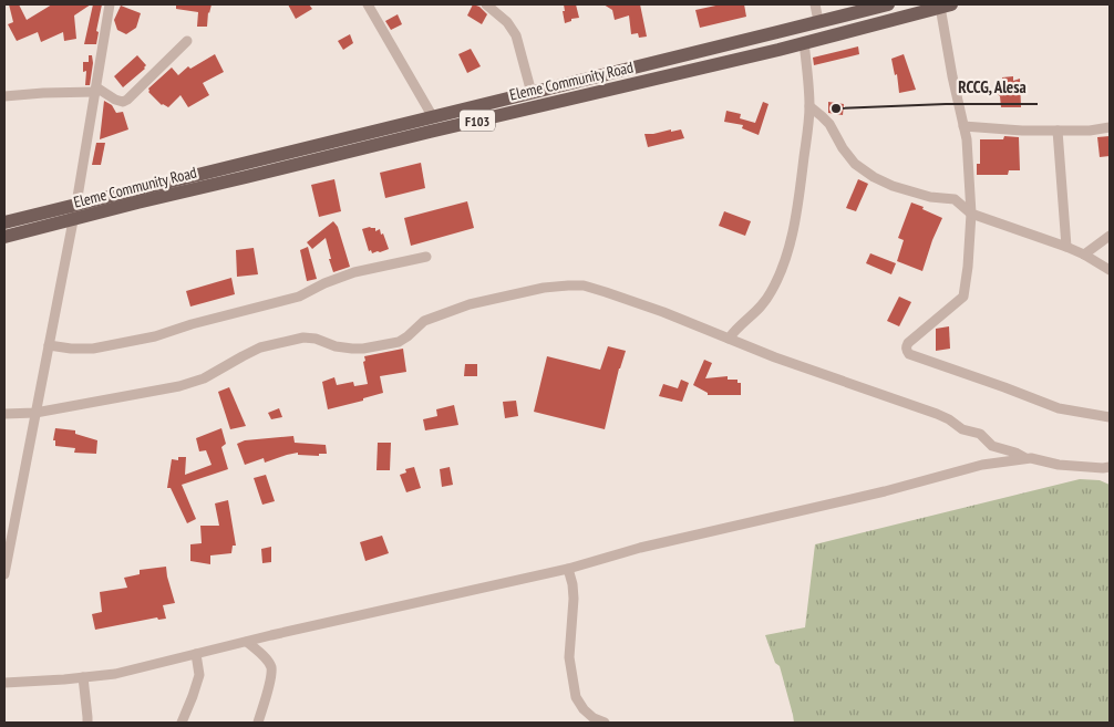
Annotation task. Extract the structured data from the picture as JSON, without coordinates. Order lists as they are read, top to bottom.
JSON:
{
  "streets": {
    "main road": ["Eleme Community Road", "F103"]
  },
  "places": ["RCCG, Alesa"]
}
